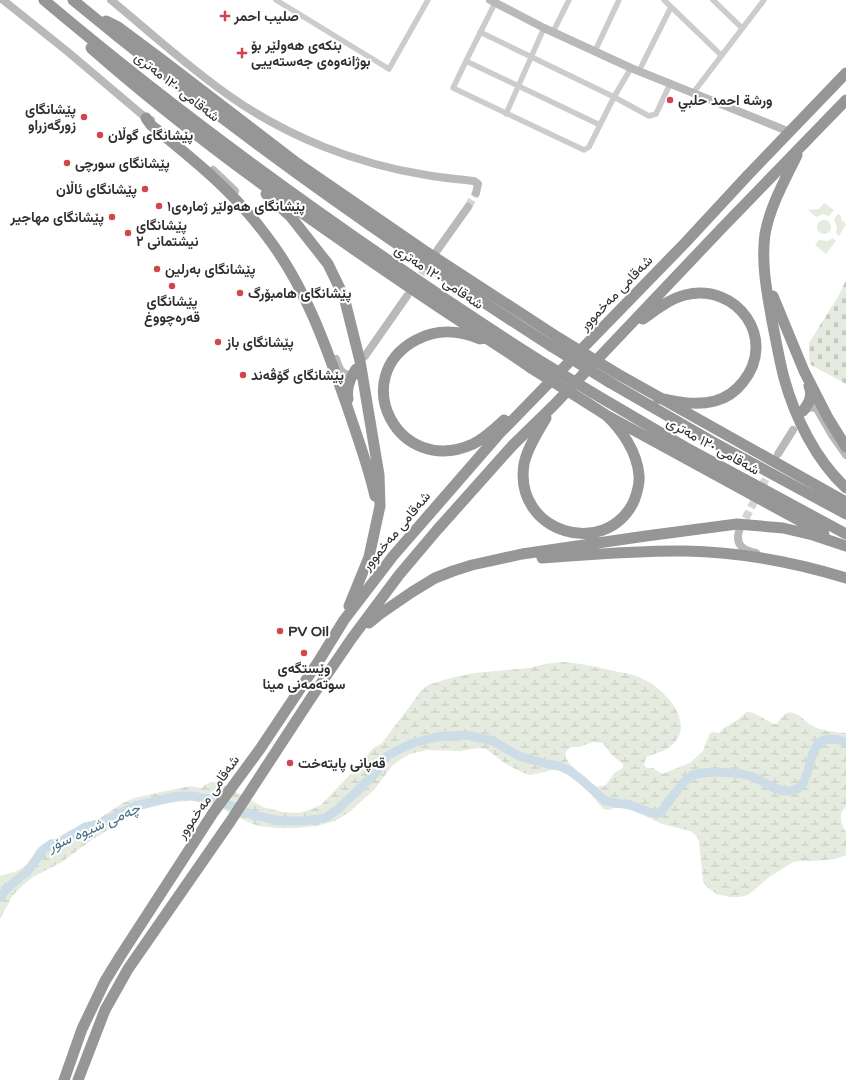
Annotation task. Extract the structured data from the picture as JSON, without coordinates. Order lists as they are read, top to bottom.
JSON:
{
  "streets": {
    "highway": ["شەقامی ١٢٠ مەتری", "شەقامی مەخموور"]
  },
  "water": ["چەمی شیوە سۆر"],
  "places": {
    "health": ["صلیب احمر", "بنکەی هەولێر بۆ بوژانەوەی جەستەییی"],
    "other": [
      "ورشة احمد حلبي",
      "پێشانگای زورگەزراو",
      "پێشانگای گوڵان",
      "پێشانگای سورچی",
      "پێشانگای ئاڵان",
      "پێشانگای هەولێر ژمارەی١",
      "پێشانگای مهاجیر",
      "پێشانگای نیشتمانی ٢",
      "پێشانگای بەرلین",
      "پێشانگای قەرەچووغ",
      "پێشانگای هامبۆرگ",
      "پێشانگای باز",
      "پێشانگای گۆڤەند",
      "PV Oil",
      "وێستگەی سوتەمەنی مینا",
      "قەپانی پایتەخت"
    ]
  }
}
